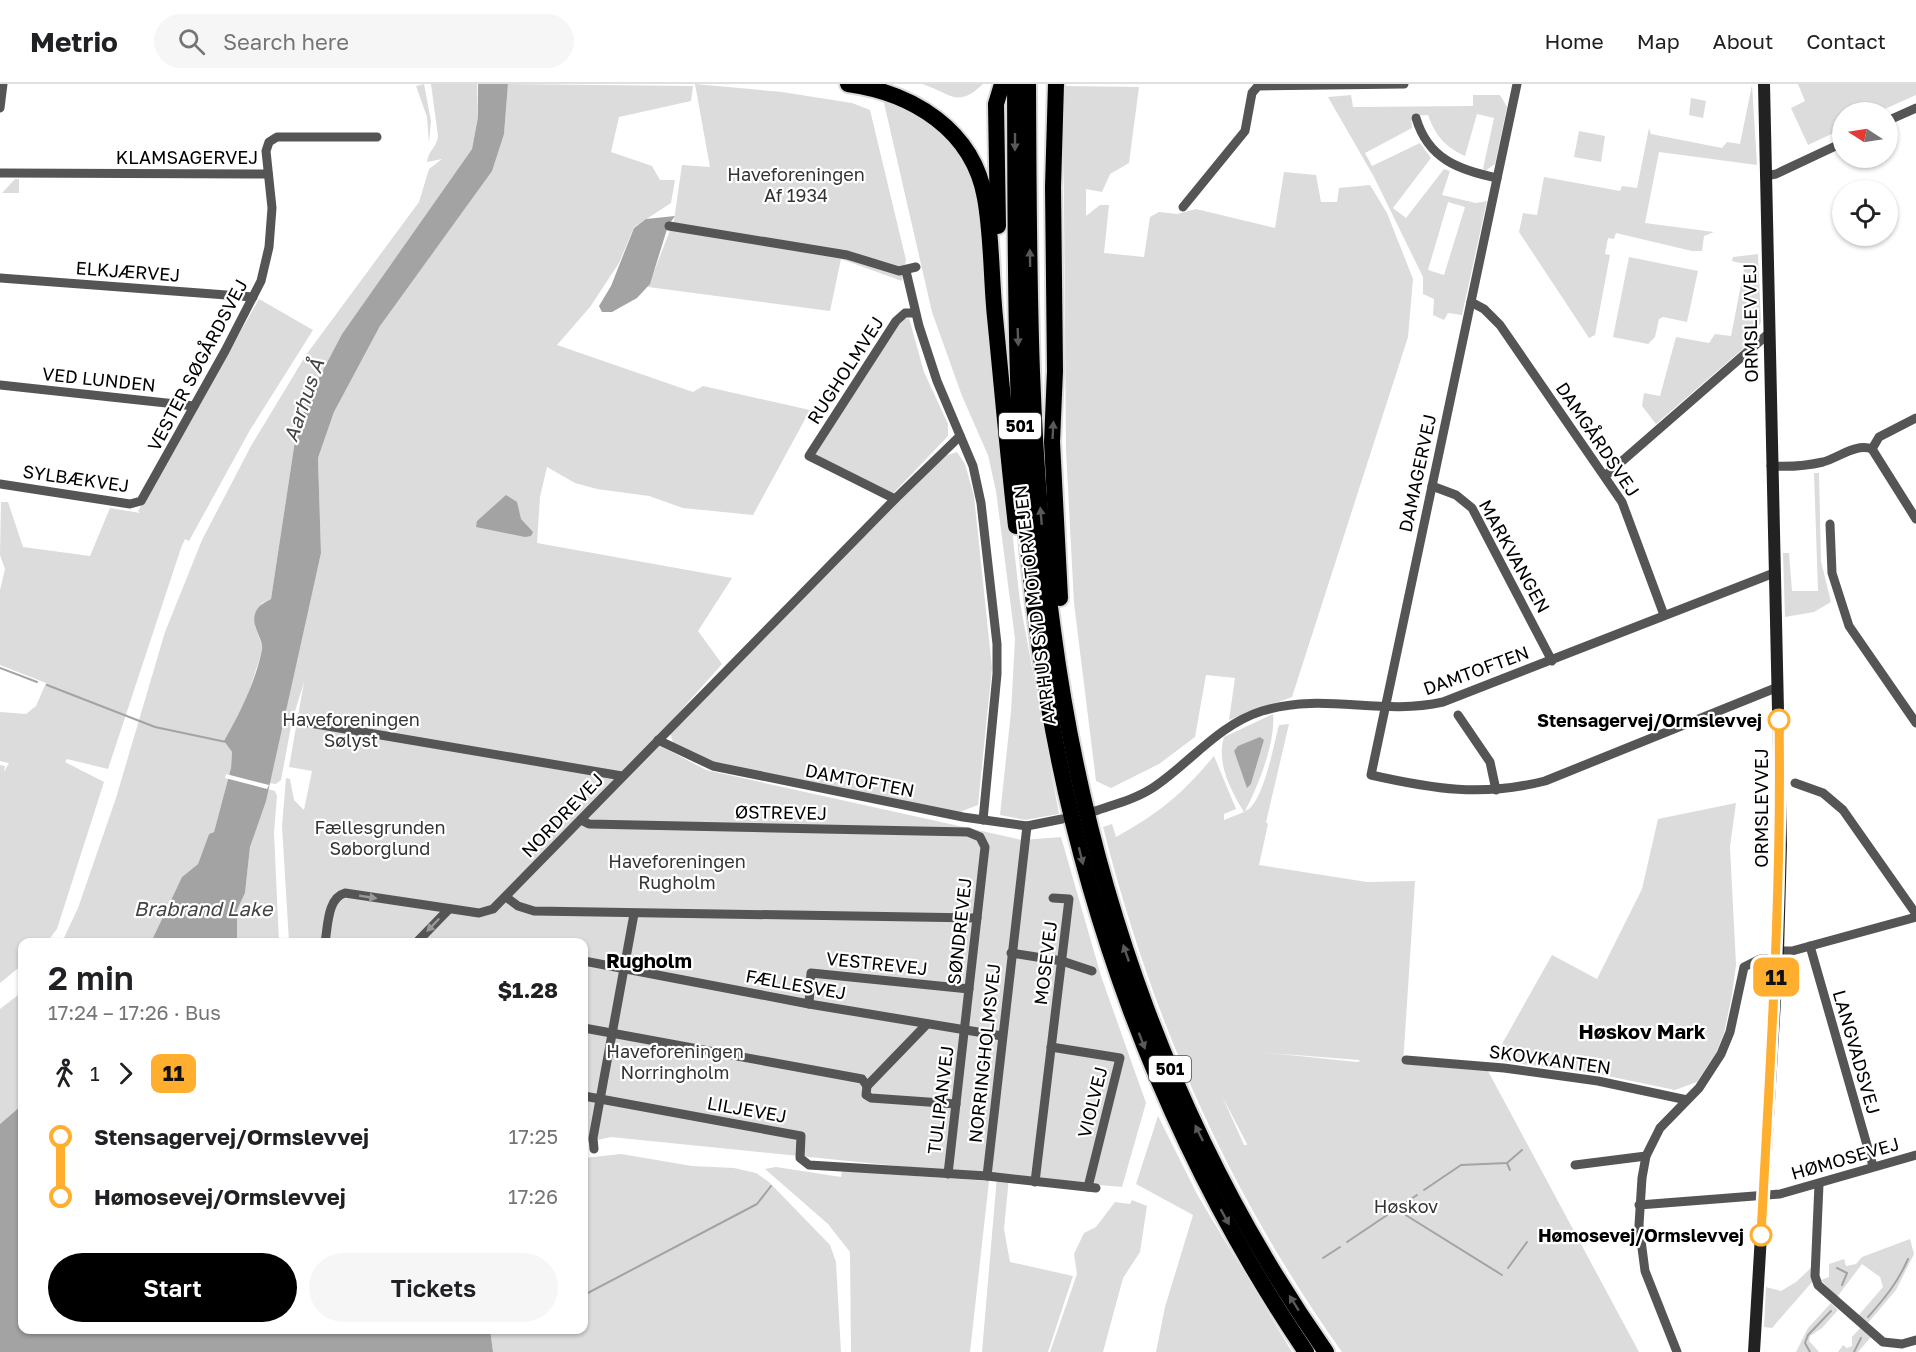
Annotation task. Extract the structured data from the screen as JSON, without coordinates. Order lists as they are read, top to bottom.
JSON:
{
  "streets": {
    "highway": ["501", "AARHUS SYD MOTORVEJEN"],
    "street": [
      "KLAMSAGERVEJ",
      "ELKJÆRVEJ",
      "ORMSLEVVEJ",
      "VESTER SØGÅRDSVEJ",
      "RUGHOLMVEJ",
      "VED LUNDEN",
      "DAMGÅRDSVEJ",
      "DAMAGERVEJ",
      "SYLBÆKVEJ",
      "MARKVANGEN",
      "DAMTOFTEN",
      "ØSTREVEJ",
      "NORDREVEJ",
      "SØNDREVEJ",
      "VESTREVEJ",
      "MOSEVEJ",
      "FÆLLESVEJ",
      "LANGVADSVEJ",
      "NORRINGHOLMSVEJ",
      "SKOVKANTEN",
      "TULIPANVEJ",
      "VIOLVEJ",
      "LILJEVEJ",
      "HØMOSEVEJ"
    ]
  },
  "crossings": [
    ["KLAMSAGERVEJ", "VESTER SØGÅRDSVEJ"],
    ["ELKJÆRVEJ", "VESTER SØGÅRDSVEJ"],
    ["ORMSLEVVEJ", "DAMTOFTEN"],
    ["ORMSLEVVEJ", "HØMOSEVEJ"],
    ["VESTER SØGÅRDSVEJ", "VED LUNDEN"],
    ["VESTER SØGÅRDSVEJ", "SYLBÆKVEJ"],
    ["DAMGÅRDSVEJ", "DAMAGERVEJ"],
    ["DAMGÅRDSVEJ", "DAMTOFTEN"],
    ["DAMAGERVEJ", "MARKVANGEN"],
    ["DAMAGERVEJ", "DAMTOFTEN"],
    ["MARKVANGEN", "DAMTOFTEN"],
    ["DAMTOFTEN", "NORDREVEJ"],
    ["DAMTOFTEN", "NORRINGHOLMSVEJ"],
    ["ØSTREVEJ", "NORDREVEJ"],
    ["ØSTREVEJ", "SØNDREVEJ"],
    ["SØNDREVEJ", "VESTREVEJ"],
    ["SØNDREVEJ", "FÆLLESVEJ"],
    ["SØNDREVEJ", "TULIPANVEJ"],
    ["VESTREVEJ", "FÆLLESVEJ"],
    ["MOSEVEJ", "VIOLVEJ"],
    ["FÆLLESVEJ", "NORRINGHOLMSVEJ"],
    ["FÆLLESVEJ", "TULIPANVEJ"],
    ["LANGVADSVEJ", "HØMOSEVEJ"],
    ["NORRINGHOLMSVEJ", "LILJEVEJ"],
    ["TULIPANVEJ", "LILJEVEJ"]
  ],
  "districts": ["Rugholm", "Høskov Mark"],
  "water": ["Aarhus Å", "Brabrand Lake"],
  "parks": [
    "Haveforeningen Af 1934",
    "Haveforeningen Sølyst",
    "Fællesgrunden Søborglund",
    "Haveforeningen Rugholm",
    "Haveforeningen Norringholm",
    "Høskov"
  ],
  "places": ["Stensagervej/Ormslevvej", "Hømosevej/Ormslevvej"],
  "lines": ["bus line 11"],
  "north": "left",
  "page": {
    "header": "Metrio",
    "search": "Search here",
    "nav": [
      "Home",
      "Map",
      "About",
      "Contact"
    ],
    "on_map": "11",
    "heading": ["2 min", "17:24 – 17:26 · Bus", "$1.28"],
    "legs": ["1", "11"],
    "list": [
      {
        "name": "Stensagervej/Ormslevvej",
        "value": "17:25"
      },
      {
        "name": "Hømosevej/Ormslevvej",
        "value": "17:26"
      }
    ],
    "buttons": ["Start", "Tickets"]
  }
}
